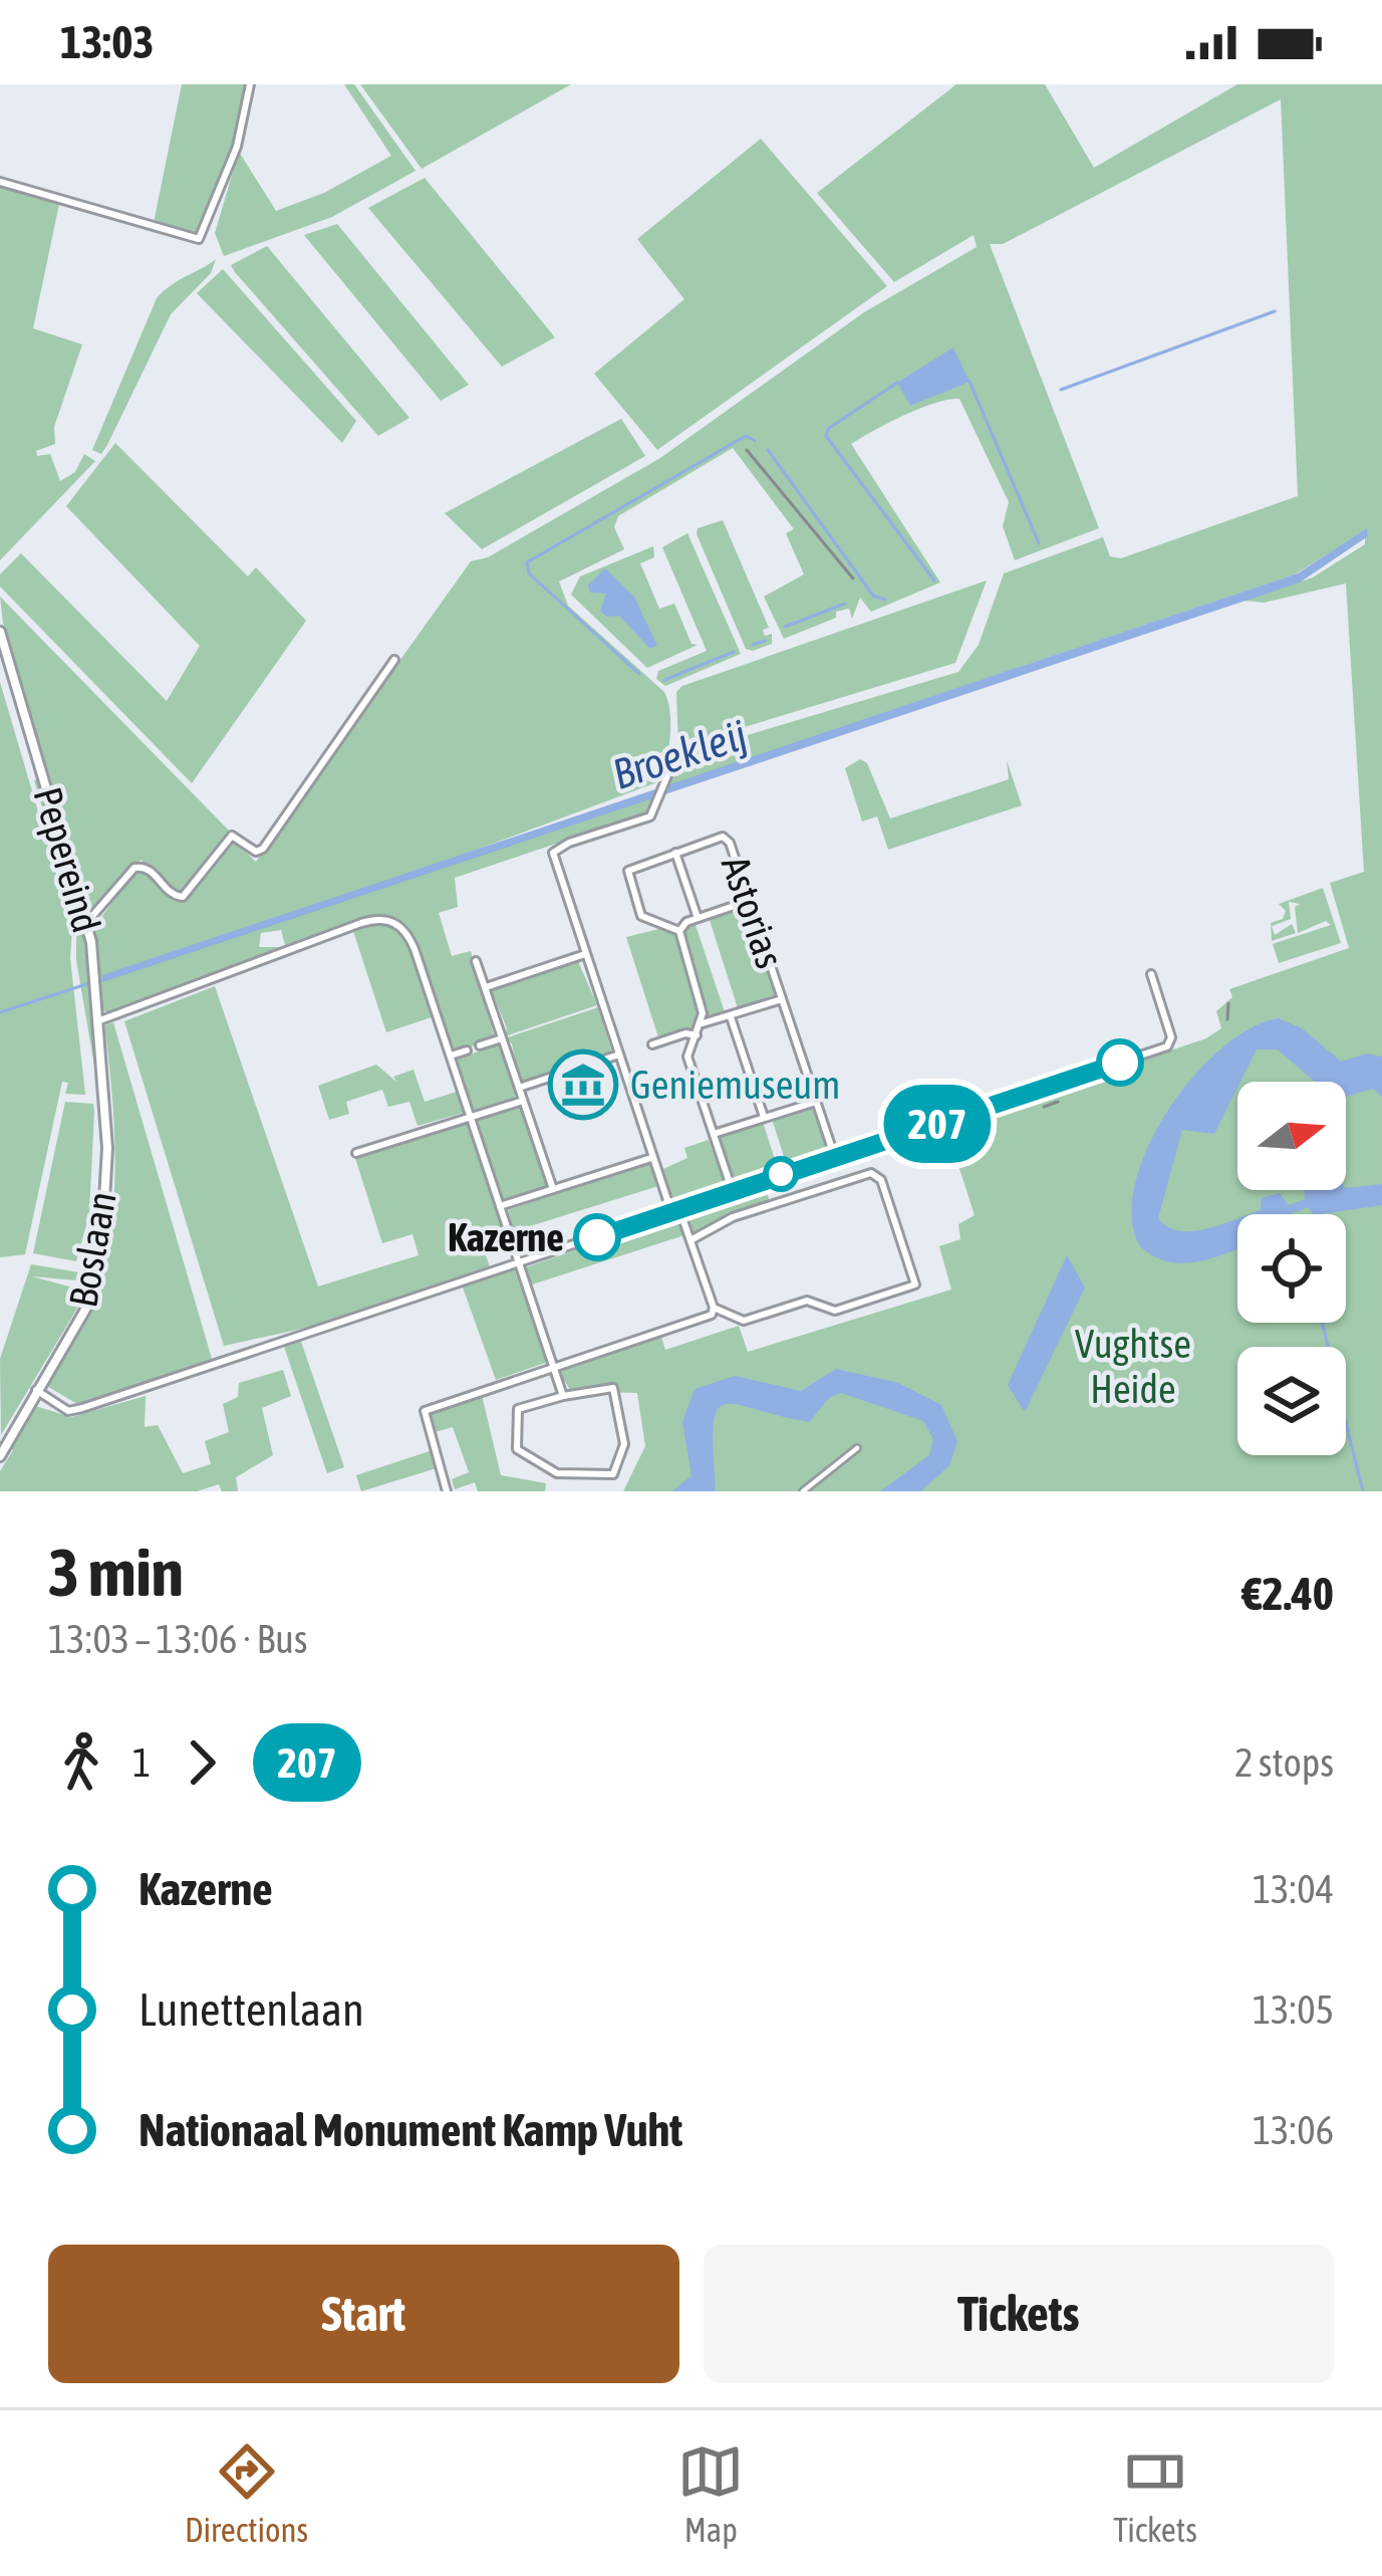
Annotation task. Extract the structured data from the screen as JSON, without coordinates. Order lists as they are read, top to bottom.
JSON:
{
  "streets": {
    "main road": ["Pepereind", "Boslaan"],
    "street": ["Astorias"]
  },
  "crossings": [
    ["Pepereind", "Boslaan"]
  ],
  "water": ["Broekleij"],
  "parks": ["Vughtse Heide"],
  "places": {
    "museum": ["Geniemuseum"],
    "other": ["Kazerne"]
  },
  "lines": ["bus line 207"],
  "north": "right",
  "page": {
    "status": "13:03",
    "on_map": "207",
    "heading": ["3 min", "13:03 – 13:06 · Bus", "€2.40"],
    "legs": ["1", "207", "2 stops"],
    "list": [
      {
        "name": "Kazerne",
        "value": "13:04"
      },
      {
        "name": "Lunettenlaan",
        "value": "13:05"
      },
      {
        "name": "Nationaal Monument Kamp Vuht",
        "value": "13:06"
      }
    ],
    "buttons": ["Start", "Tickets"],
    "tabs": ["Directions", "Map", "Tickets"]
  }
}
